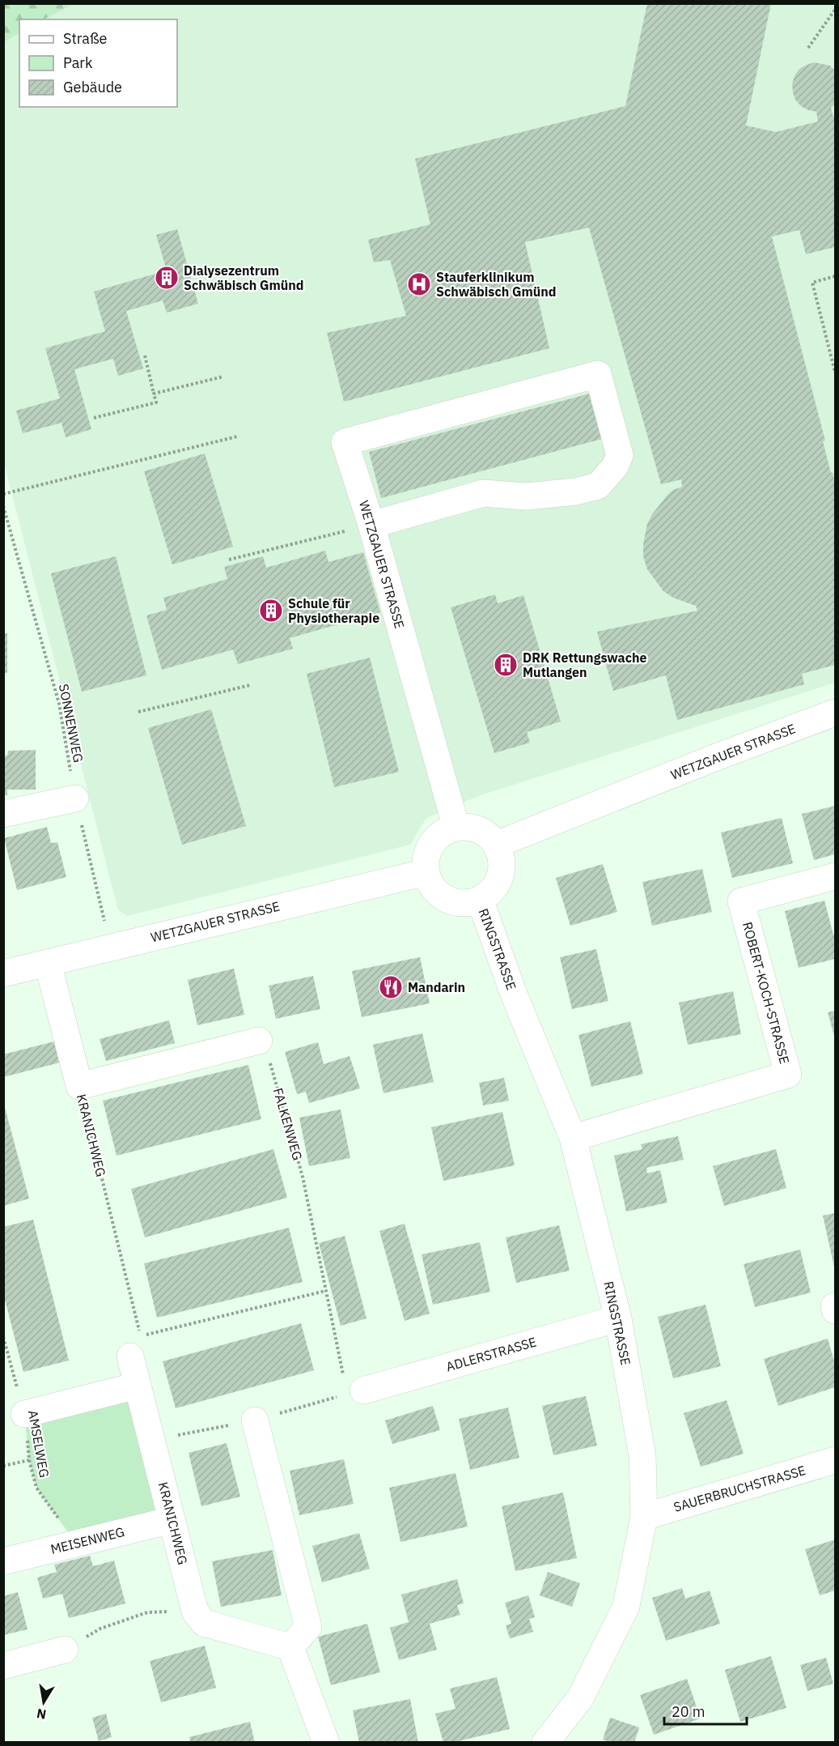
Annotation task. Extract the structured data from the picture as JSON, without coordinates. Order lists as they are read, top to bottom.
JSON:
{
  "streets": {
    "street": [
      "WETZGAUER STRASSE",
      "RINGSTRASSE",
      "ROBERT-KOCH-STRASSE",
      "KRANICHWEG",
      "ADLERSTRASSE",
      "SAUERBRUCHSTRASSE",
      "MEISENWEG"
    ],
    "path": ["SONNENWEG", "FALKENWEG", "AMSELWEG"]
  },
  "crossings": [
    ["WETZGAUER STRASSE", "SONNENWEG"],
    ["WETZGAUER STRASSE", "RINGSTRASSE"],
    ["WETZGAUER STRASSE", "KRANICHWEG"],
    ["RINGSTRASSE", "ROBERT-KOCH-STRASSE"],
    ["RINGSTRASSE", "ADLERSTRASSE"],
    ["RINGSTRASSE", "SAUERBRUCHSTRASSE"],
    ["FALKENWEG", "KRANICHWEG"],
    ["FALKENWEG", "ADLERSTRASSE"],
    ["KRANICHWEG", "MEISENWEG"],
    ["AMSELWEG", "MEISENWEG"]
  ],
  "places": {
    "building": ["Dialysezentrum Schwäbisch Gmünd", "Schule für Physiotherapie", "DRK Rettungswache Mutlangen"],
    "hospital": ["Stauferklinikum Schwäbisch Gmünd"],
    "restaurant": ["Mandarin"]
  },
  "legend": ["Straße", "Park", "Gebäude"],
  "scale_bar": "20 m",
  "north": "bottom"
}
